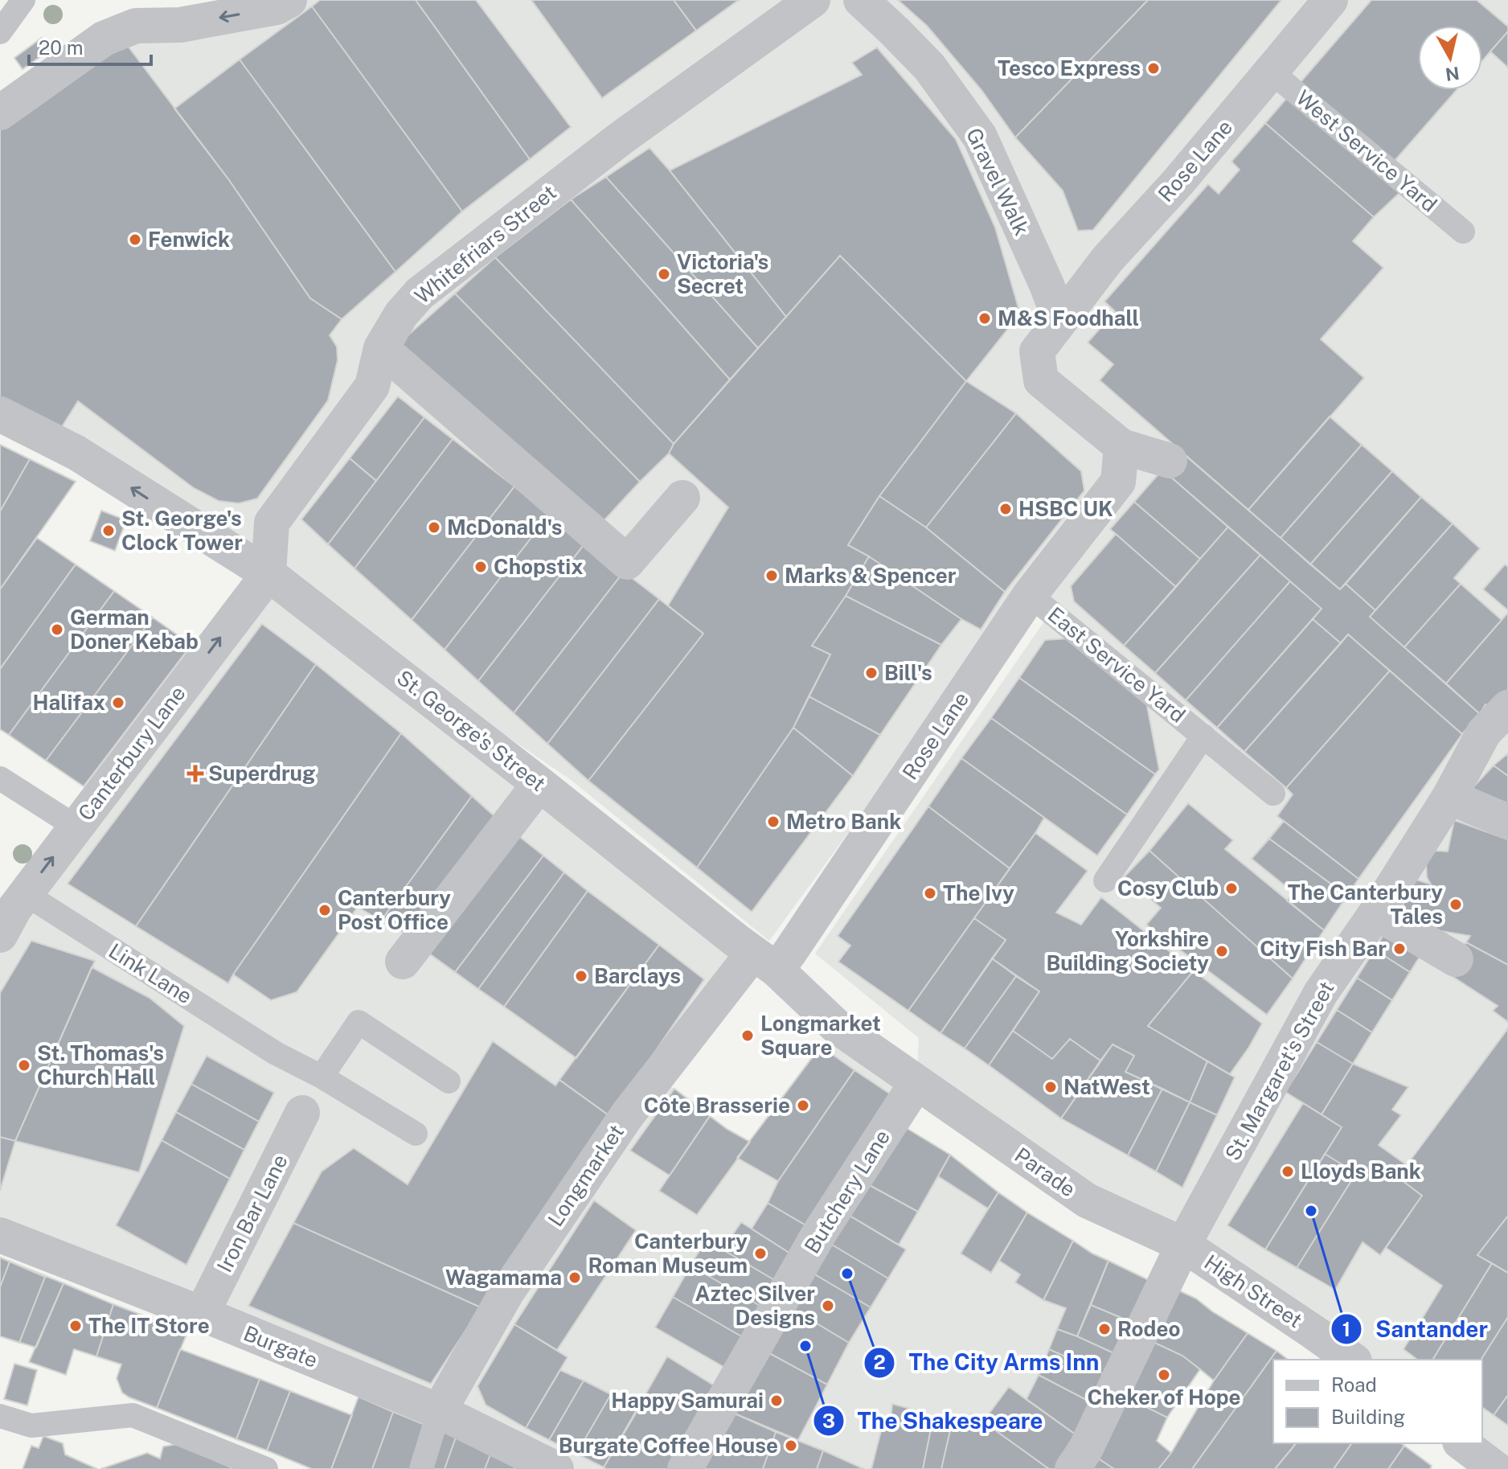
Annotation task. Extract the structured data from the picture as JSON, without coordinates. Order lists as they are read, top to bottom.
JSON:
{
  "streets": {
    "street": [
      "Rose Lane",
      "Gravel Walk",
      "Whitefriars Street",
      "St. George's Street",
      "Canterbury Lane",
      "St. Margaret's Street",
      "Parade",
      "Longmarket",
      "Butchery Lane",
      "Iron Bar Lane",
      "High Street",
      "Burgate"
    ],
    "lane": ["West Service Yard", "East Service Yard", "Link Lane"]
  },
  "crossings": [
    ["West Service Yard", "Rose Lane"],
    ["Rose Lane", "Gravel Walk"],
    ["Rose Lane", "East Service Yard"],
    ["Rose Lane", "St. George's Street"],
    ["Rose Lane", "Longmarket"],
    ["Whitefriars Street", "St. George's Street"],
    ["Whitefriars Street", "Canterbury Lane"],
    ["St. George's Street", "Canterbury Lane"],
    ["St. George's Street", "Parade"],
    ["St. George's Street", "Longmarket"],
    ["St. George's Street", "Butchery Lane"],
    ["Canterbury Lane", "Link Lane"],
    ["St. Margaret's Street", "Parade"],
    ["St. Margaret's Street", "High Street"],
    ["Parade", "Butchery Lane"],
    ["Parade", "High Street"],
    ["Longmarket", "Burgate"],
    ["Iron Bar Lane", "Burgate"]
  ],
  "one_way": ["Canterbury Lane"],
  "places": {
    "other": [
      "Tesco Express",
      "Fenwick",
      "Victoria's Secret",
      "M&S Foodhall",
      "HSBC UK",
      "McDonald's",
      "St. George's Clock Tower",
      "Chopstix",
      "Marks & Spencer",
      "German Doner Kebab",
      "Bill's",
      "Halifax",
      "Metro Bank",
      "Cosy Club",
      "The Ivy",
      "The Canterbury Tales",
      "Canterbury Post Office",
      "City Fish Bar",
      "Yorkshire Building Society",
      "Barclays",
      "Longmarket Square",
      "St. Thomas's Church Hall",
      "NatWest",
      "Côte Brasserie",
      "Lloyds Bank",
      "Santander",
      "Canterbury Roman Museum",
      "The City Arms Inn",
      "Wagamama",
      "Aztec Silver Designs",
      "The IT Store",
      "Rodeo",
      "The Shakespeare",
      "Cheker of Hope",
      "Happy Samurai",
      "Burgate Coffee House"
    ],
    "health": ["Superdrug"]
  },
  "legend": ["Road", "Building"],
  "scale_bar": "20 m",
  "north": "bottom"
}
